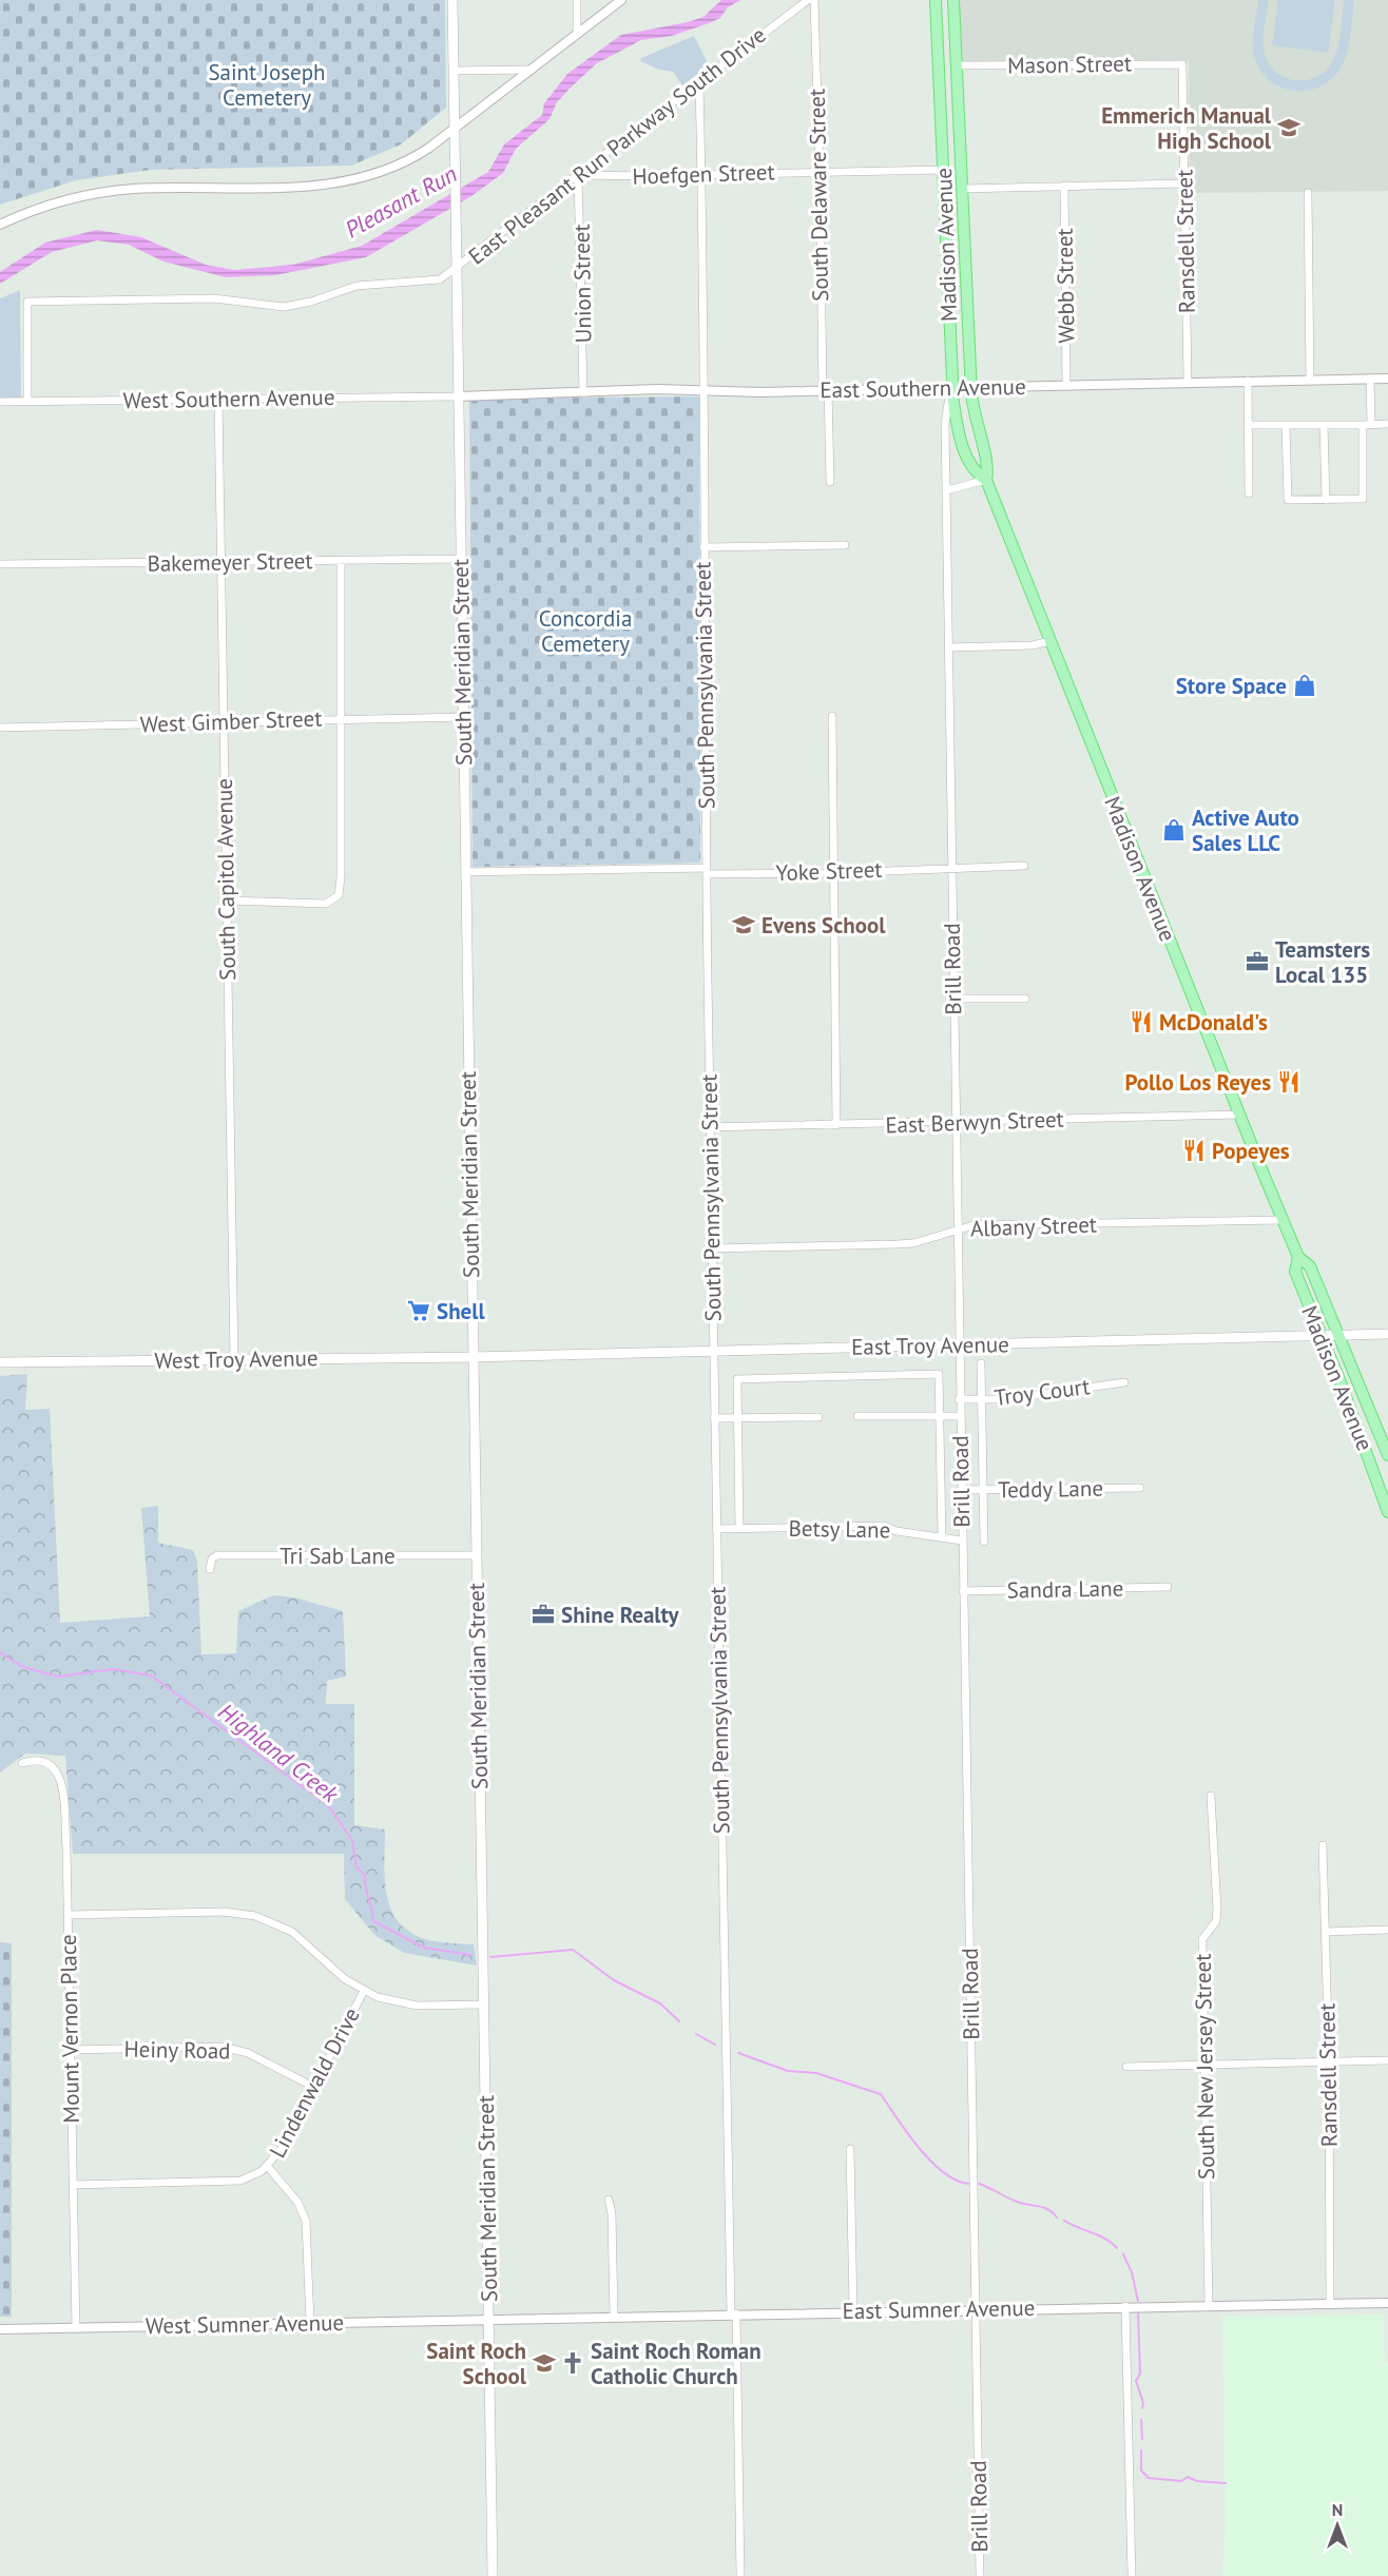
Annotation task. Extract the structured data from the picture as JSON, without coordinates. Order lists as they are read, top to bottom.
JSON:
{
  "streets": {
    "main road": [
      "Madison Avenue",
      "South Meridian Street",
      "East Troy Avenue",
      "West Troy Avenue"
    ],
    "street": [
      "Mason Street",
      "East Pleasant Run Parkway South Drive",
      "Hoefgen Street",
      "South Delaware Street",
      "Ransdell Street",
      "Union Street",
      "Webb Street",
      "East Southern Avenue",
      "West Southern Avenue",
      "Bakemeyer Street",
      "South Pennsylvania Street",
      "West Gimber Street",
      "Yoke Street",
      "South Capitol Avenue",
      "Brill Road",
      "East Berwyn Street",
      "Albany Street",
      "Troy Court",
      "Teddy Lane",
      "Betsy Lane",
      "Tri Sab Lane",
      "Sandra Lane",
      "Mount Vernon Place",
      "Heiny Road",
      "South New Jersey Street",
      "Lindenwald Drive",
      "East Sumner Avenue",
      "West Sumner Avenue"
    ]
  },
  "crossings": [
    ["Mason Street", "Ransdell Street"],
    ["Mason Street", "Madison Avenue"],
    ["East Pleasant Run Parkway South Drive", "Hoefgen Street"],
    ["East Pleasant Run Parkway South Drive", "Union Street"],
    ["East Pleasant Run Parkway South Drive", "West Southern Avenue"],
    ["East Pleasant Run Parkway South Drive", "South Meridian Street"],
    ["East Pleasant Run Parkway South Drive", "South Pennsylvania Street"],
    ["Hoefgen Street", "South Delaware Street"],
    ["Hoefgen Street", "Madison Avenue"],
    ["Hoefgen Street", "Union Street"],
    ["Hoefgen Street", "South Pennsylvania Street"],
    ["South Delaware Street", "East Southern Avenue"],
    ["Ransdell Street", "East Southern Avenue"],
    ["Ransdell Street", "East Sumner Avenue"],
    ["Madison Avenue", "East Southern Avenue"],
    ["Madison Avenue", "Brill Road"],
    ["Madison Avenue", "East Berwyn Street"],
    ["Madison Avenue", "Albany Street"],
    ["Madison Avenue", "East Troy Avenue"],
    ["Union Street", "East Southern Avenue"],
    ["Webb Street", "East Southern Avenue"],
    ["East Southern Avenue", "West Southern Avenue"],
    ["East Southern Avenue", "South Meridian Street"],
    ["East Southern Avenue", "South Pennsylvania Street"],
    ["East Southern Avenue", "Brill Road"],
    ["West Southern Avenue", "South Meridian Street"],
    ["West Southern Avenue", "South Capitol Avenue"],
    ["Bakemeyer Street", "South Meridian Street"],
    ["Bakemeyer Street", "South Capitol Avenue"],
    ["South Meridian Street", "West Gimber Street"],
    ["South Meridian Street", "Yoke Street"],
    ["South Meridian Street", "East Troy Avenue"],
    ["South Meridian Street", "West Troy Avenue"],
    ["South Meridian Street", "Tri Sab Lane"],
    ["South Meridian Street", "East Sumner Avenue"],
    ["South Meridian Street", "West Sumner Avenue"],
    ["South Pennsylvania Street", "Yoke Street"],
    ["South Pennsylvania Street", "East Berwyn Street"],
    ["South Pennsylvania Street", "Albany Street"],
    ["South Pennsylvania Street", "East Troy Avenue"],
    ["South Pennsylvania Street", "Betsy Lane"],
    ["South Pennsylvania Street", "East Sumner Avenue"],
    ["West Gimber Street", "South Capitol Avenue"],
    ["Yoke Street", "Brill Road"],
    ["South Capitol Avenue", "West Troy Avenue"],
    ["Brill Road", "East Berwyn Street"],
    ["Brill Road", "Albany Street"],
    ["Brill Road", "East Troy Avenue"],
    ["Brill Road", "Troy Court"],
    ["Brill Road", "Teddy Lane"],
    ["Brill Road", "Betsy Lane"],
    ["Brill Road", "Sandra Lane"],
    ["Brill Road", "East Sumner Avenue"],
    ["East Troy Avenue", "West Troy Avenue"],
    ["Mount Vernon Place", "Heiny Road"],
    ["Mount Vernon Place", "Lindenwald Drive"],
    ["Mount Vernon Place", "West Sumner Avenue"],
    ["Heiny Road", "Lindenwald Drive"],
    ["South New Jersey Street", "East Sumner Avenue"],
    ["East Sumner Avenue", "West Sumner Avenue"]
  ],
  "water": ["Pleasant Run", "Highland Creek"],
  "parks": ["Saint Joseph Cemetery", "Concordia Cemetery"],
  "places": {
    "school or university": ["Emmerich Manual High School", "Evens School", "Saint Roch School"],
    "shop": ["Store Space", "Active Auto Sales LLC"],
    "office": ["Teamsters Local 135", "Shine Realty"],
    "restaurant": ["McDonald's", "Pollo Los Reyes", "Popeyes"],
    "supermarket": ["Shell"],
    "church": ["Saint Roch Roman Catholic Church"]
  },
  "north": "top"
}
